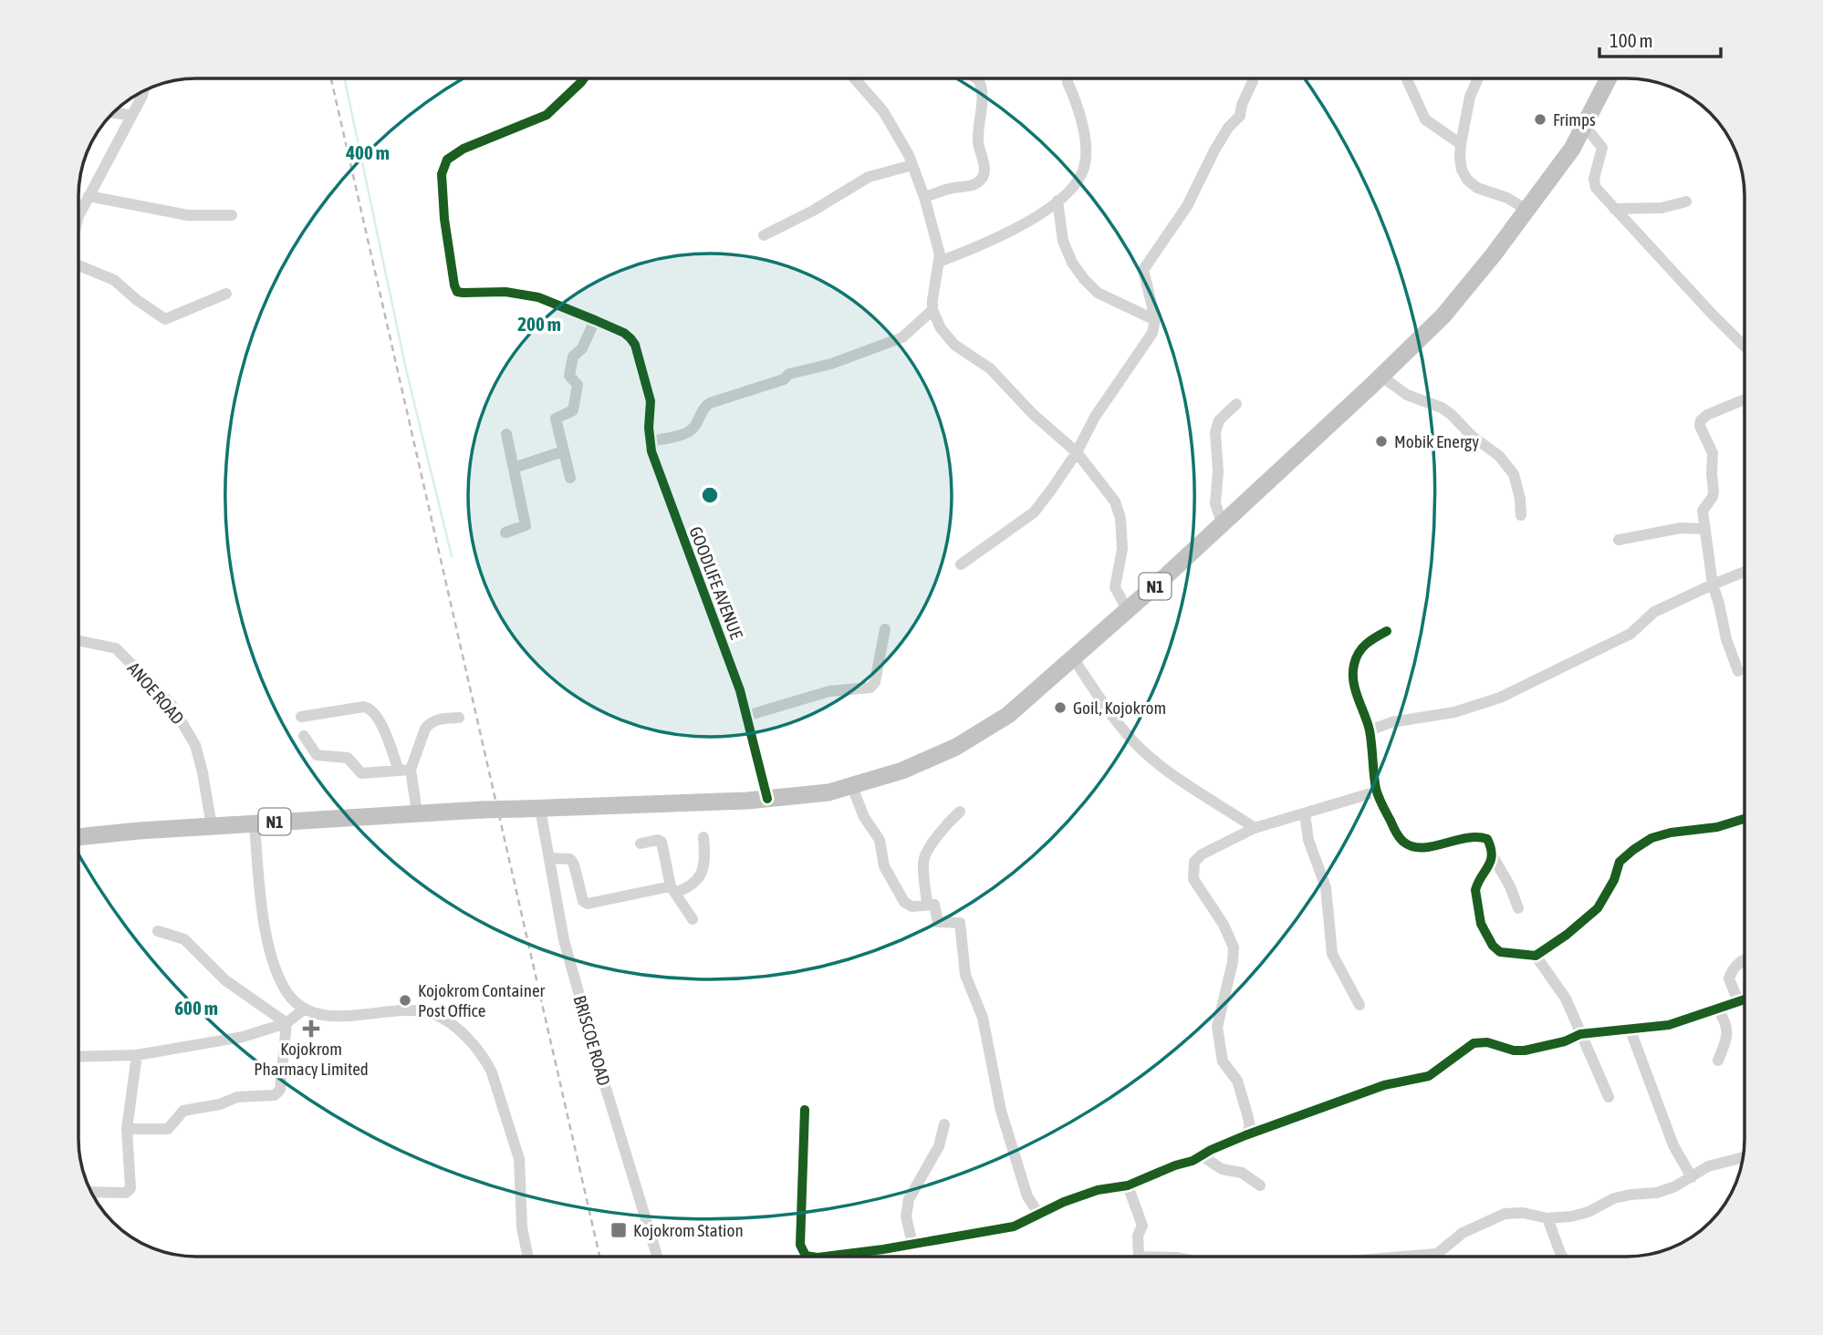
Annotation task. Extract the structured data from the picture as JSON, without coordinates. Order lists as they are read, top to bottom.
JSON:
{
  "streets": {
    "highway": ["N1"],
    "street": ["GOODLIFE AVENUE", "ANOE ROAD", "BRISCOE ROAD"]
  },
  "crossings": [
    ["GOODLIFE AVENUE", "N1"],
    ["N1", "ANOE ROAD"],
    ["N1", "BRISCOE ROAD"]
  ],
  "places": {
    "other": [
      "Frimps",
      "Mobik Energy",
      "Goil, Kojokrom",
      "Kojokrom Container Post Office"
    ],
    "health": ["Kojokrom Pharmacy Limited"],
    "transit": ["Kojokrom Station"]
  },
  "scale_bar": "100 m",
  "rings": ["400 m", "200 m", "600 m"]
}
